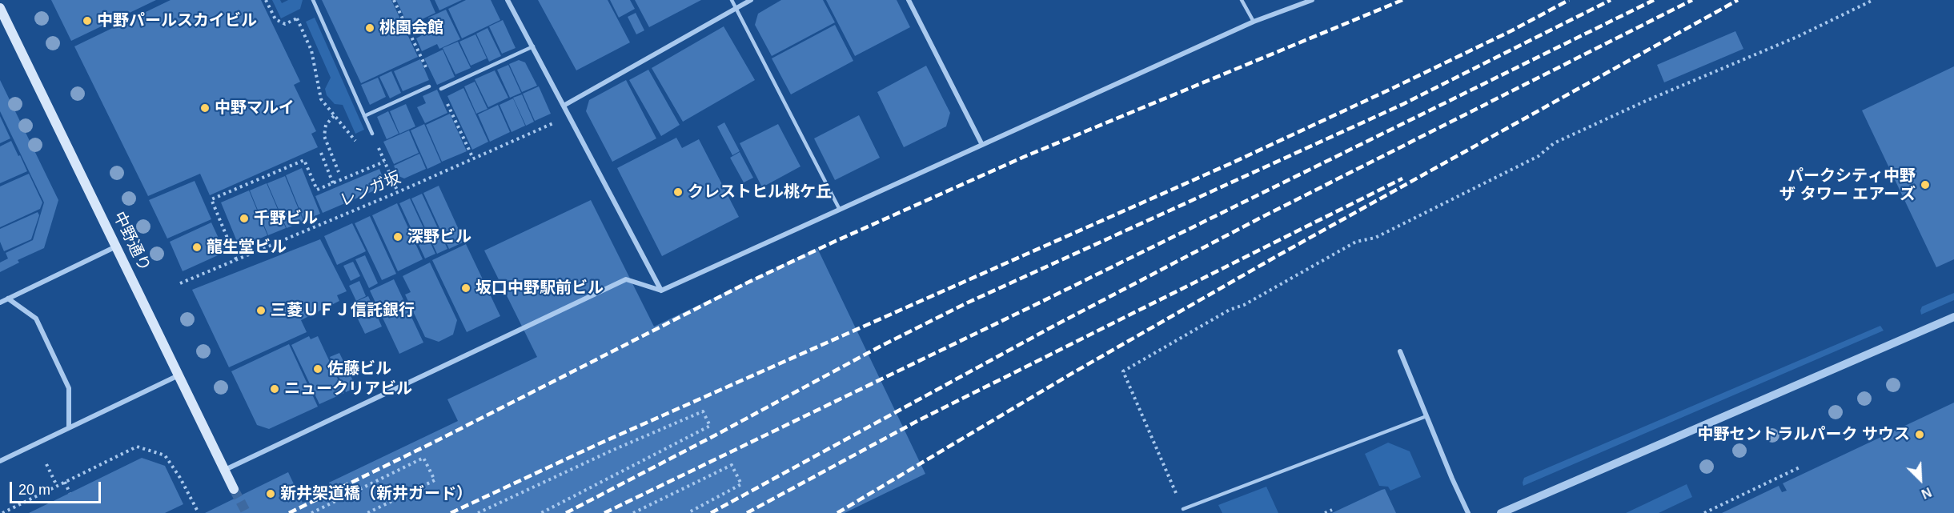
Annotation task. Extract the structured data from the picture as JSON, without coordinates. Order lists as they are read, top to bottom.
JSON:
{
  "streets": {
    "main road": ["中野通り"],
    "path": ["レンガ坂"]
  },
  "places": [
    "中野パールスカイビル",
    "桃園会館",
    "中野マルイ",
    "パークシティ中野 ザ タワー エアーズ",
    "クレストヒル桃ケ丘",
    "千野ビル",
    "深野ビル",
    "龍生堂ビル",
    "坂口中野駅前ビル",
    "三菱ＵＦＪ信託銀行",
    "佐藤ビル",
    "ニュークリアビル",
    "中野セントラルパーク サウス",
    "新井架道橋（新井ガード）"
  ],
  "scale_bar": "20 m",
  "north": "bottom right"
}
